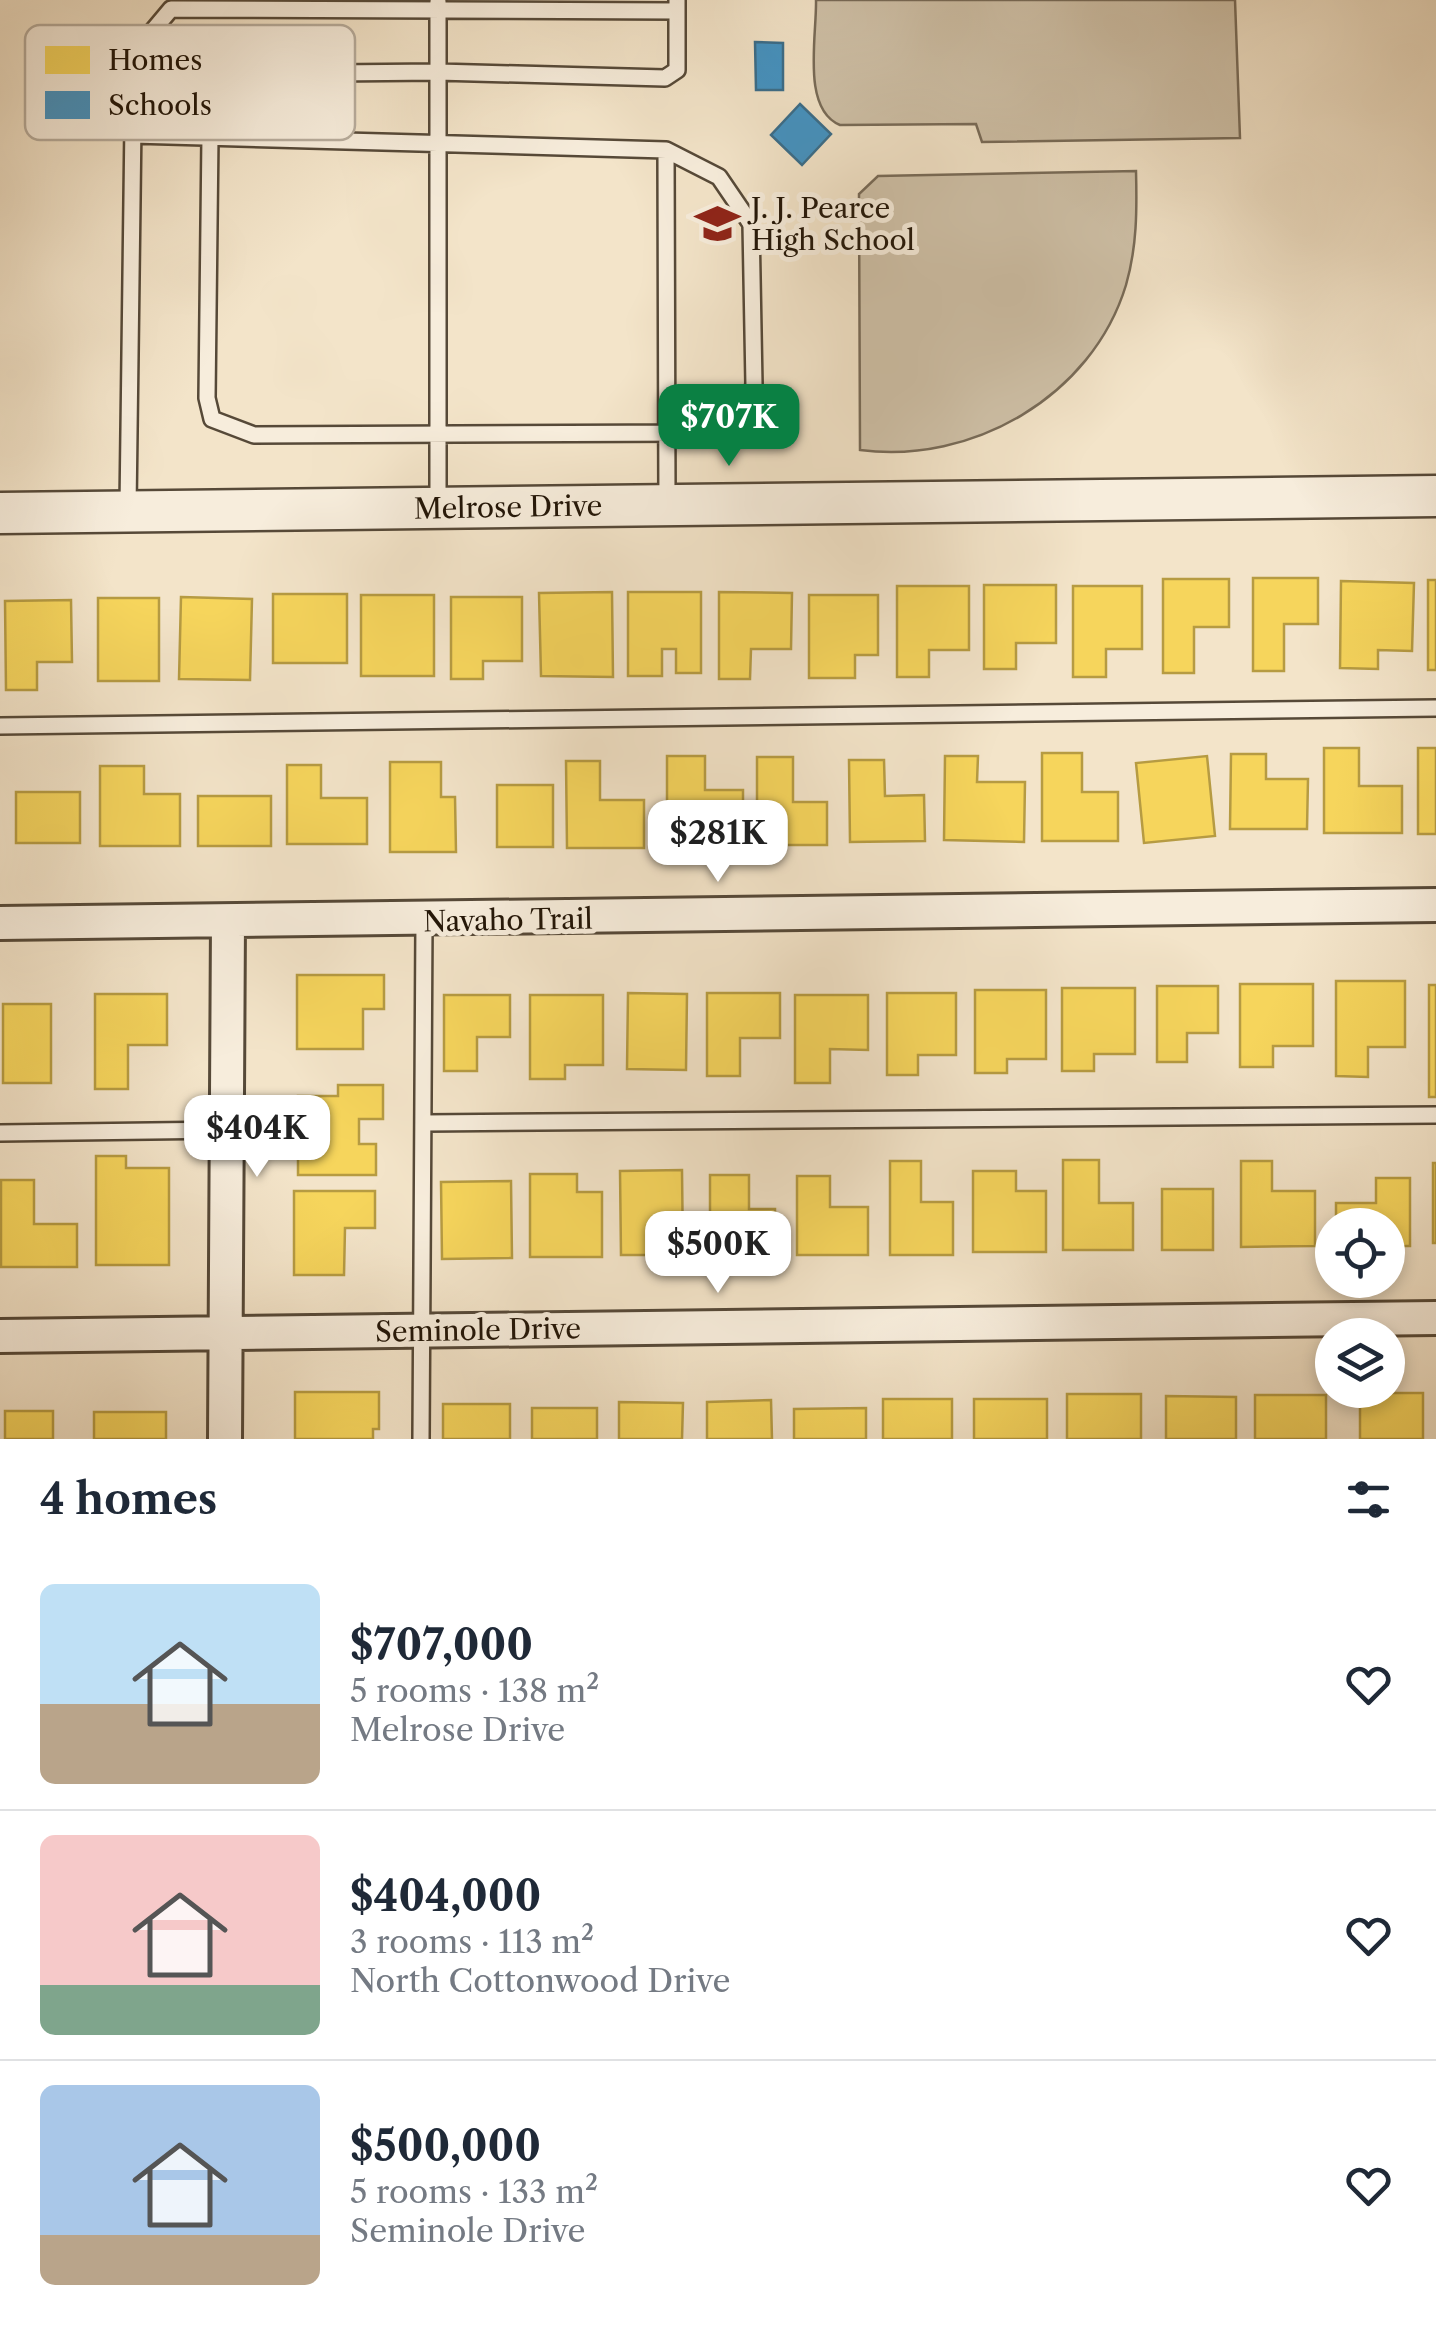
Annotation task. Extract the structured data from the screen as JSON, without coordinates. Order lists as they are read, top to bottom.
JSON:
{
  "streets": {
    "street": ["Melrose Drive", "Navaho Trail", "Seminole Drive"]
  },
  "places": {
    "school or university": ["J. J. Pearce High School"]
  },
  "legend": ["Homes", "Schools"],
  "page": {
    "price": [
      "$707K",
      "$281K",
      "$404K",
      "$500K"
    ],
    "heading": "4 homes",
    "list": [
      {
        "name": "$707,000",
        "note": "5 rooms · 138 m² · Melrose Drive"
      },
      {
        "name": "$404,000",
        "note": "3 rooms · 113 m² · North Cottonwood Drive"
      },
      {
        "name": "$500,000",
        "note": "5 rooms · 133 m² · Seminole Drive"
      }
    ]
  }
}
